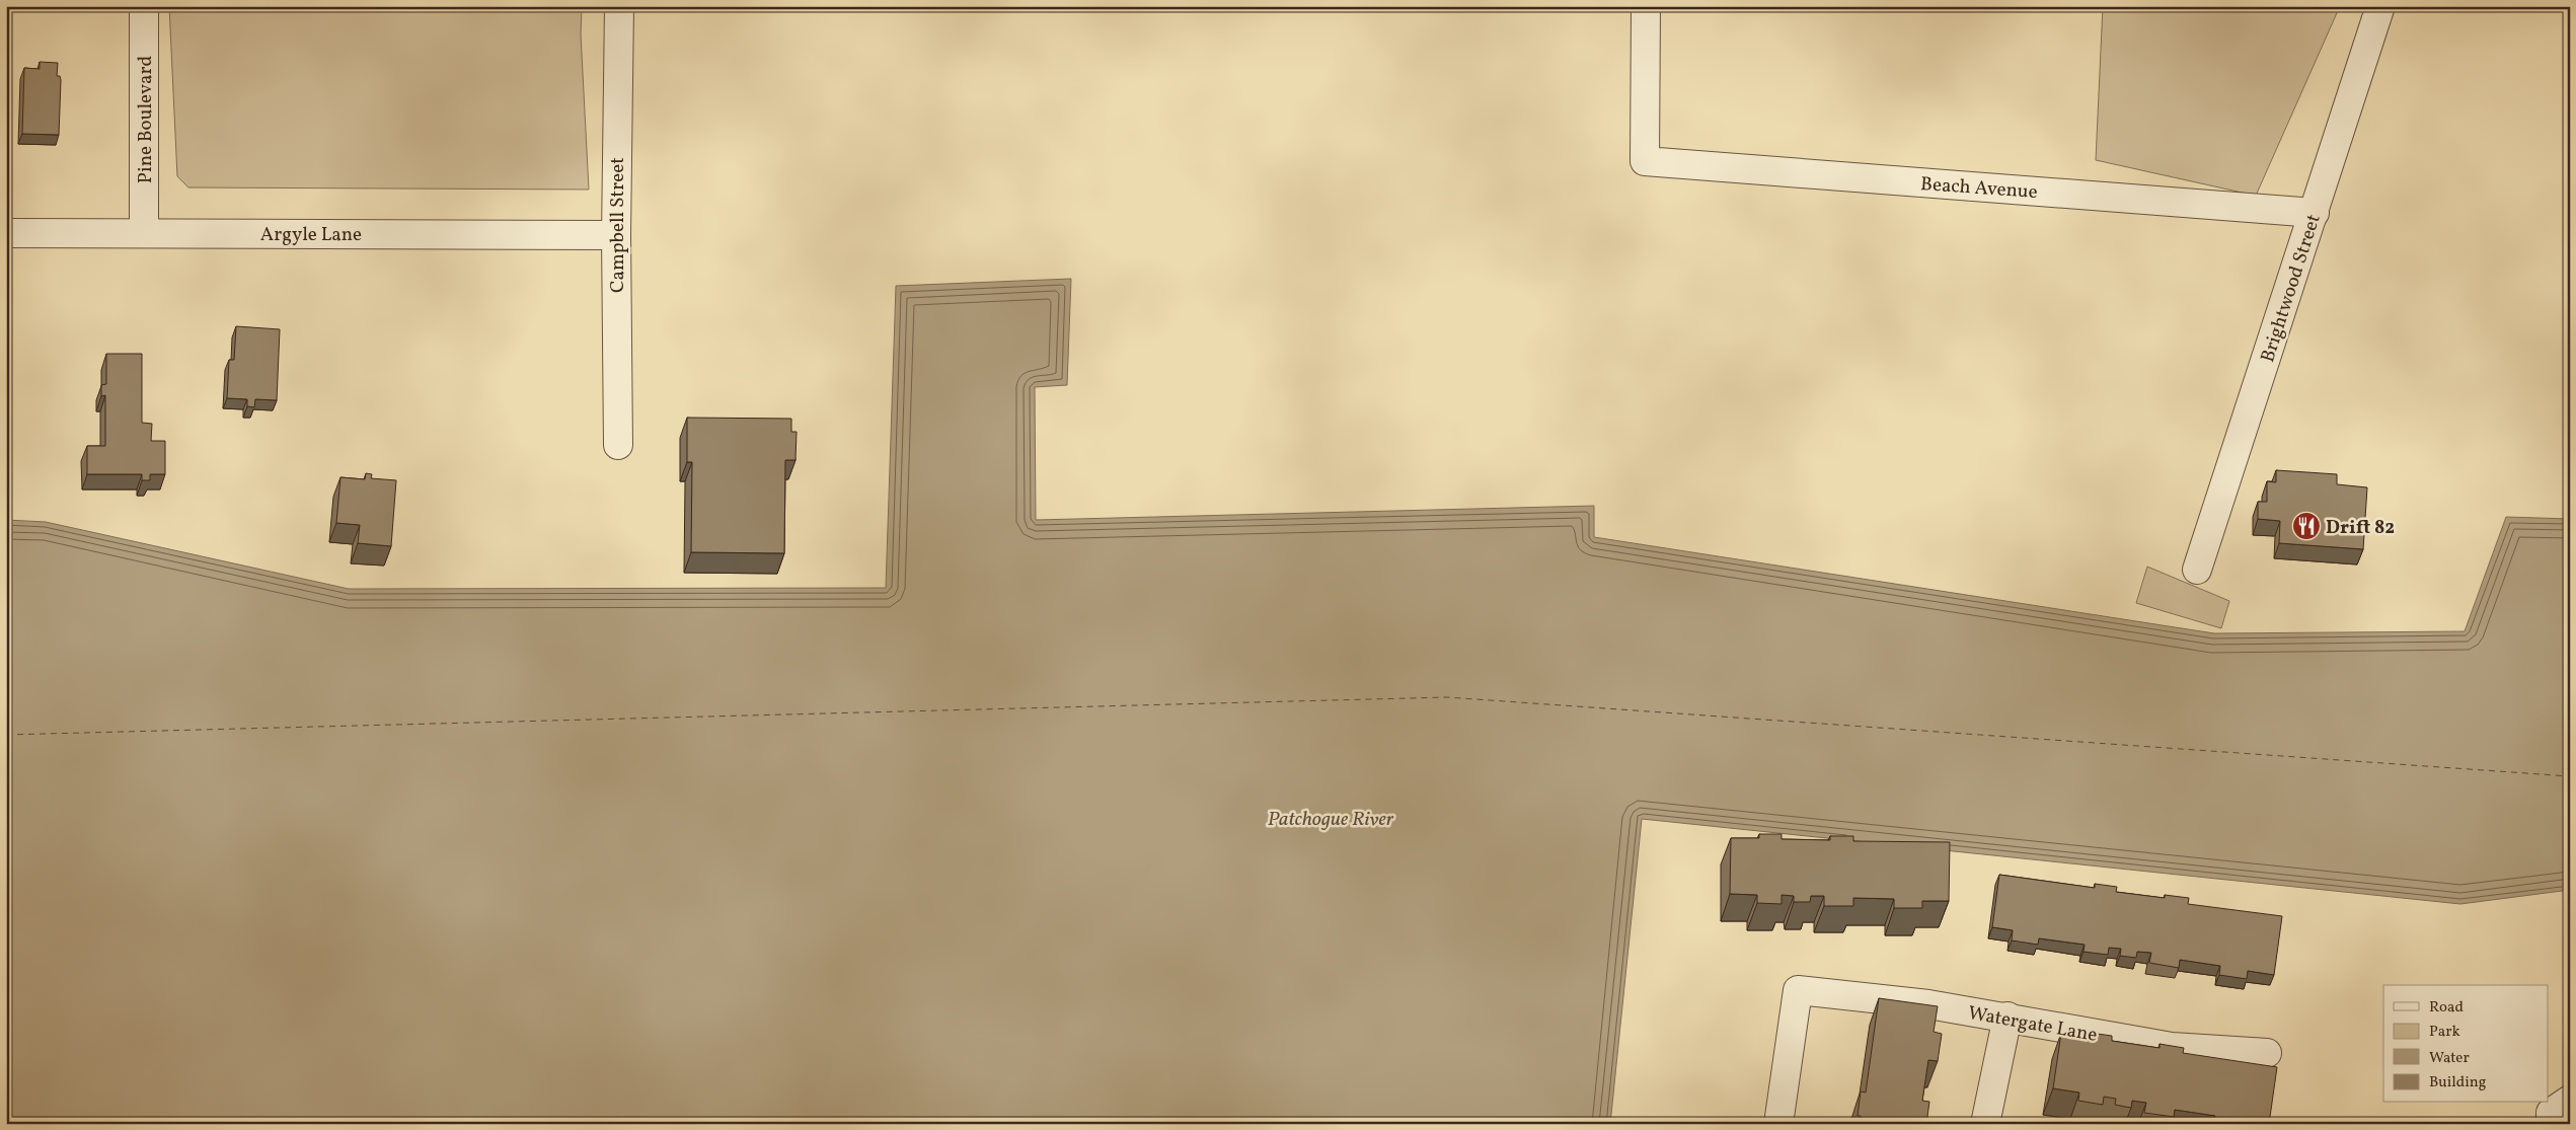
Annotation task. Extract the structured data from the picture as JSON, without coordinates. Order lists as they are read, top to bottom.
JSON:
{
  "streets": {
    "street": [
      "Pine Boulevard",
      "Beach Avenue",
      "Campbell Street",
      "Argyle Lane",
      "Brightwood Street",
      "Watergate Lane"
    ]
  },
  "crossings": [
    ["Pine Boulevard", "Argyle Lane"],
    ["Beach Avenue", "Brightwood Street"],
    ["Campbell Street", "Argyle Lane"]
  ],
  "water": ["Patchogue River"],
  "places": {
    "restaurant": ["Drift 82"]
  },
  "legend": [
    "Road",
    "Park",
    "Water",
    "Building"
  ]
}
